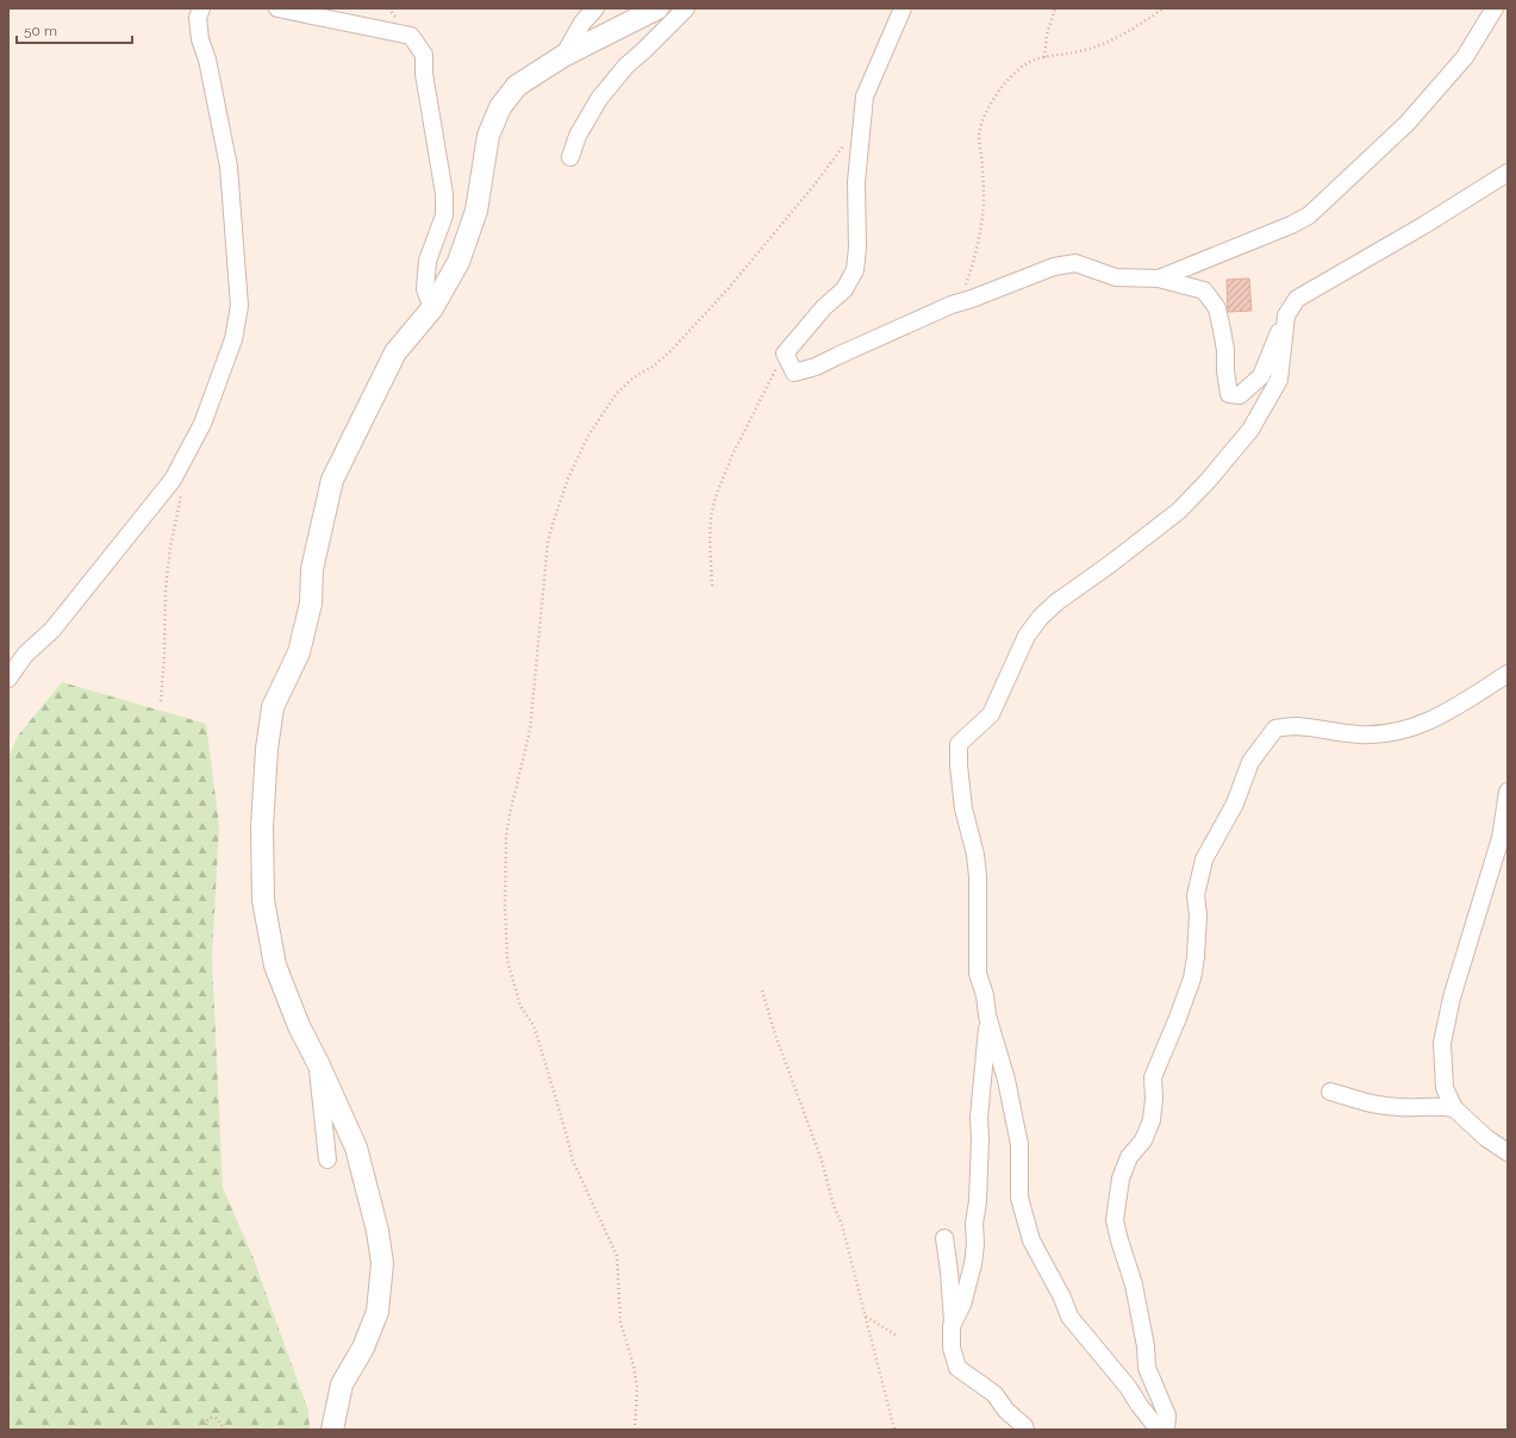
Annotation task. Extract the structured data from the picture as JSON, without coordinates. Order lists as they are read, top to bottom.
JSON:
{
  "scale_bar": "50 m"
}
